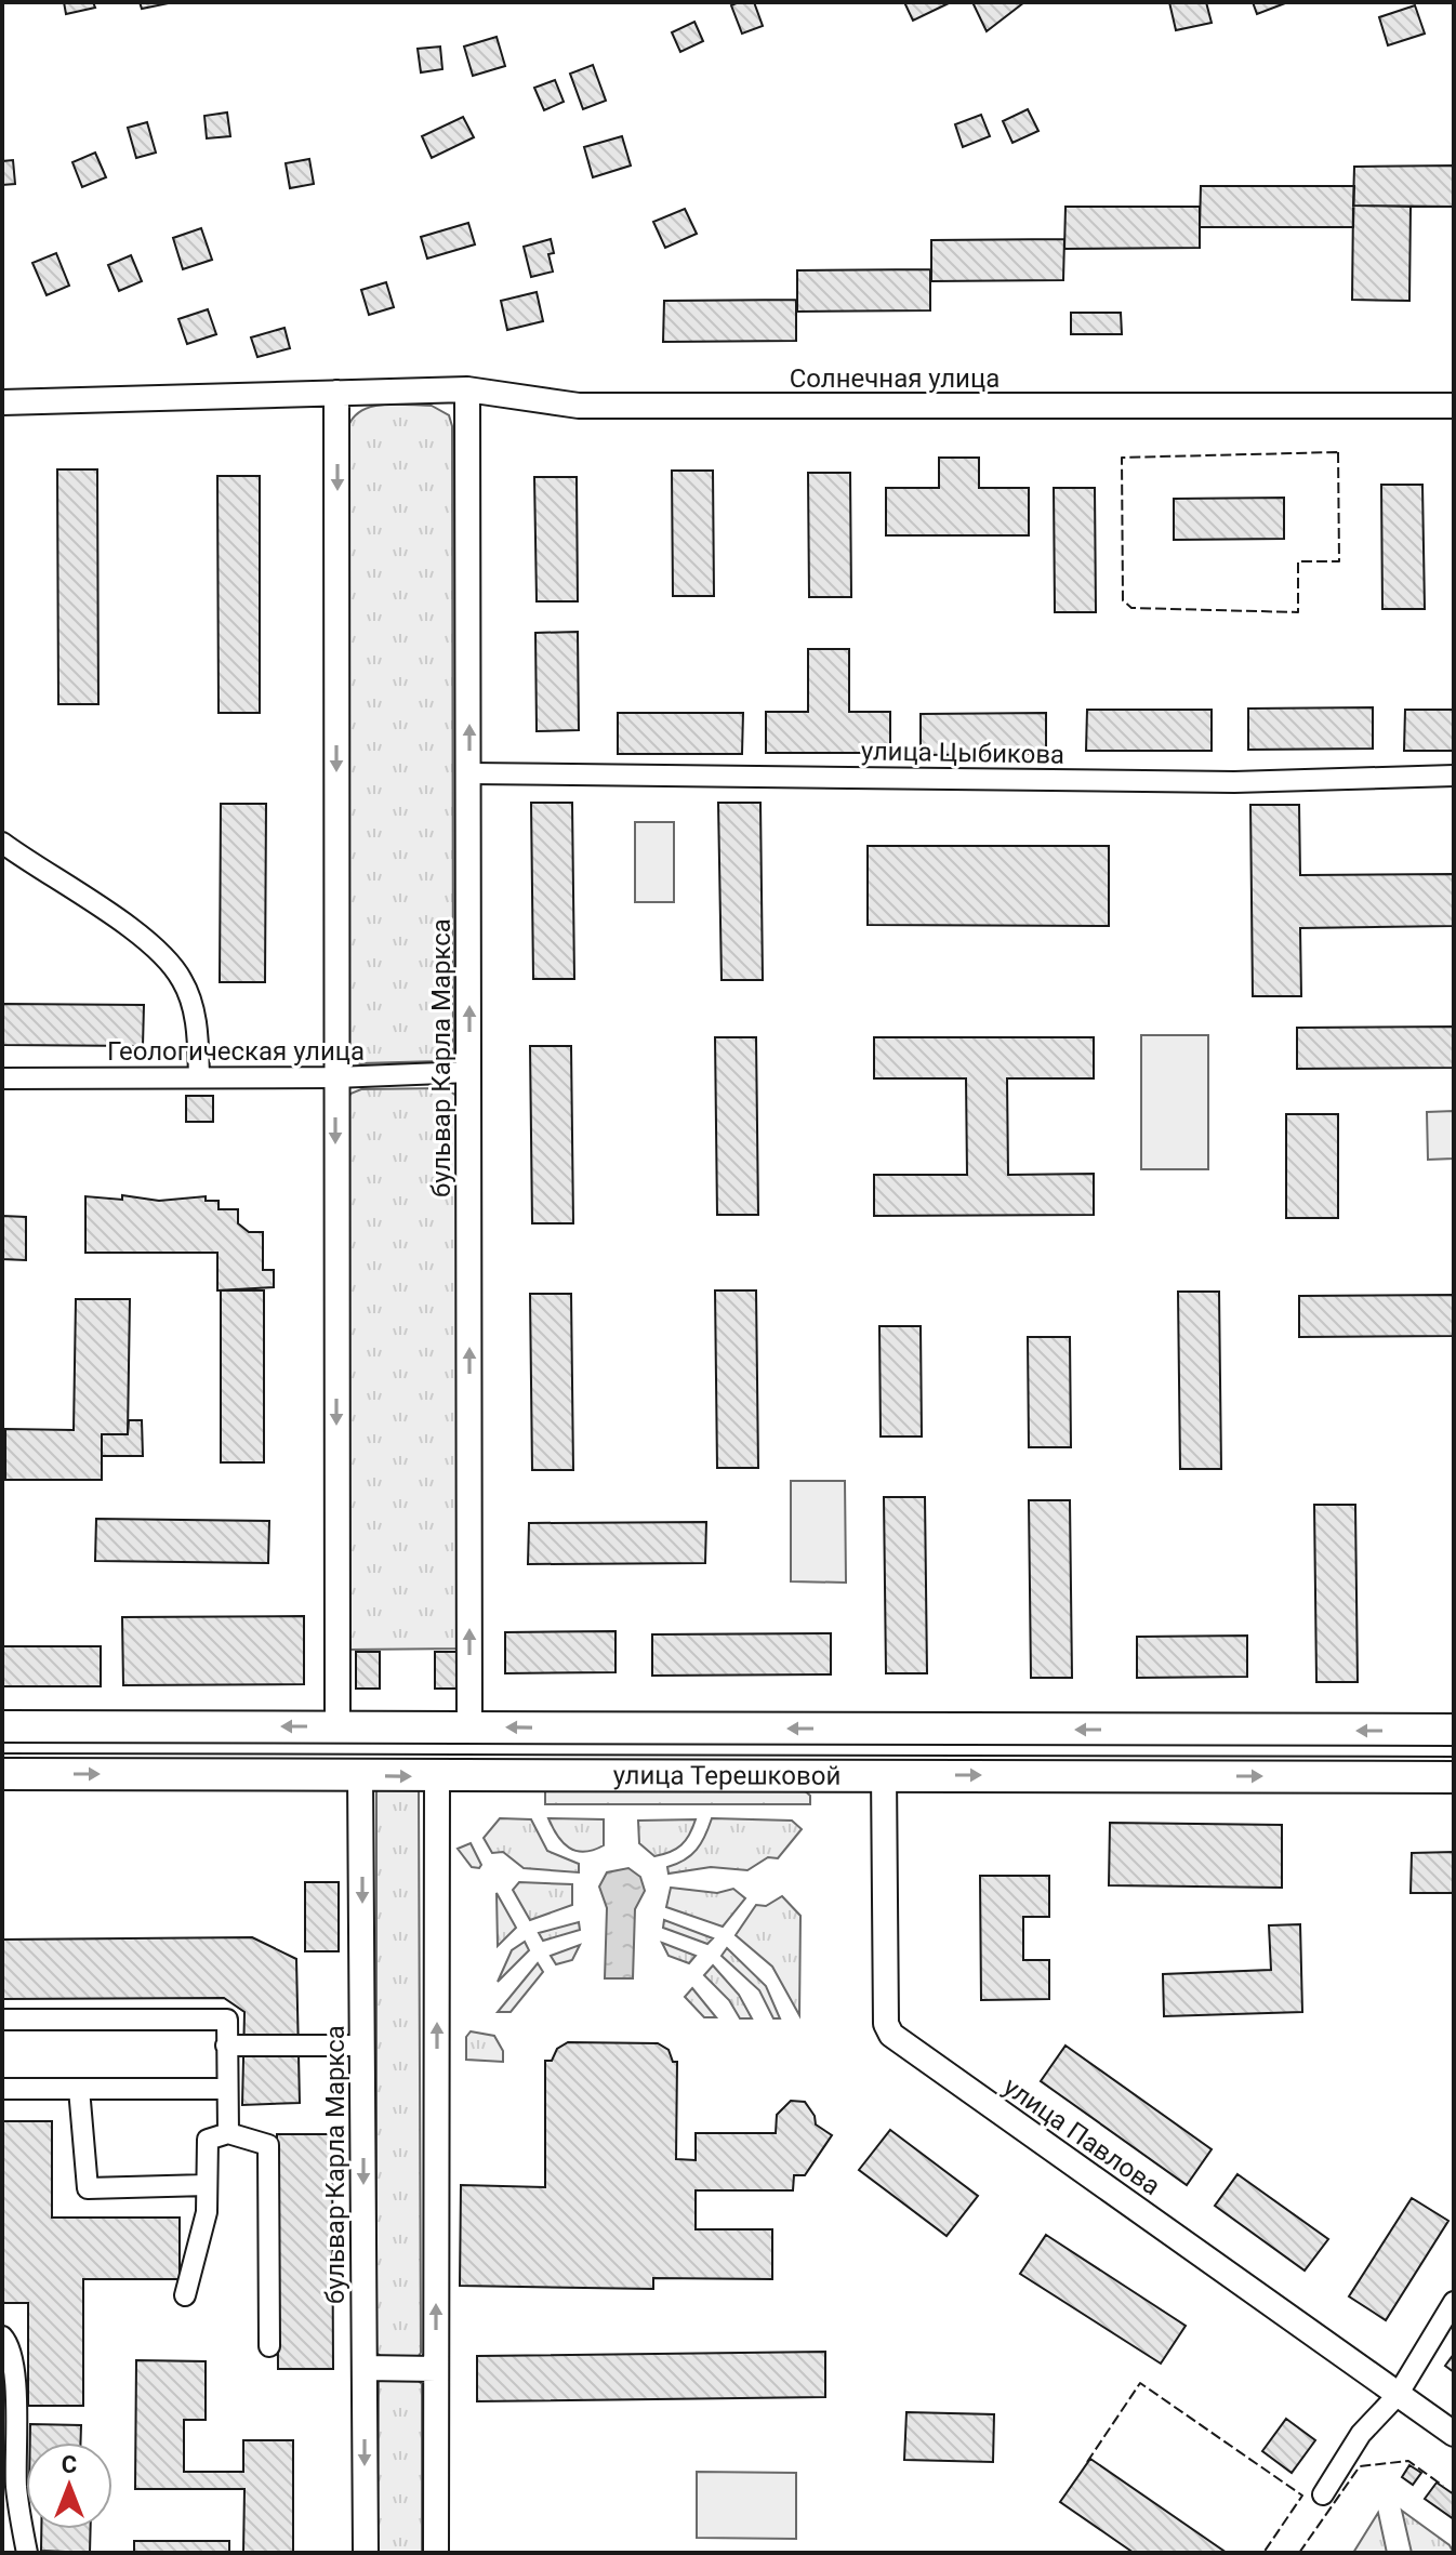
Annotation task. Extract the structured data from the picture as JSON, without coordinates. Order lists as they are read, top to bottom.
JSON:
{
  "streets": {
    "main road": ["улица Терешковой"],
    "street": [
      "Солнечная улица",
      "улица Цыбикова",
      "Геологическая улица",
      "бульвар Карла Маркса",
      "улица Павлова"
    ]
  },
  "crossings": [
    ["Солнечная улица", "бульвар Карла Маркса"],
    ["улица Цыбикова", "бульвар Карла Маркса"],
    ["Геологическая улица", "бульвар Карла Маркса"],
    ["бульвар Карла Маркса", "улица Терешковой"],
    ["улица Терешковой", "улица Павлова"]
  ],
  "north": "top"
}
